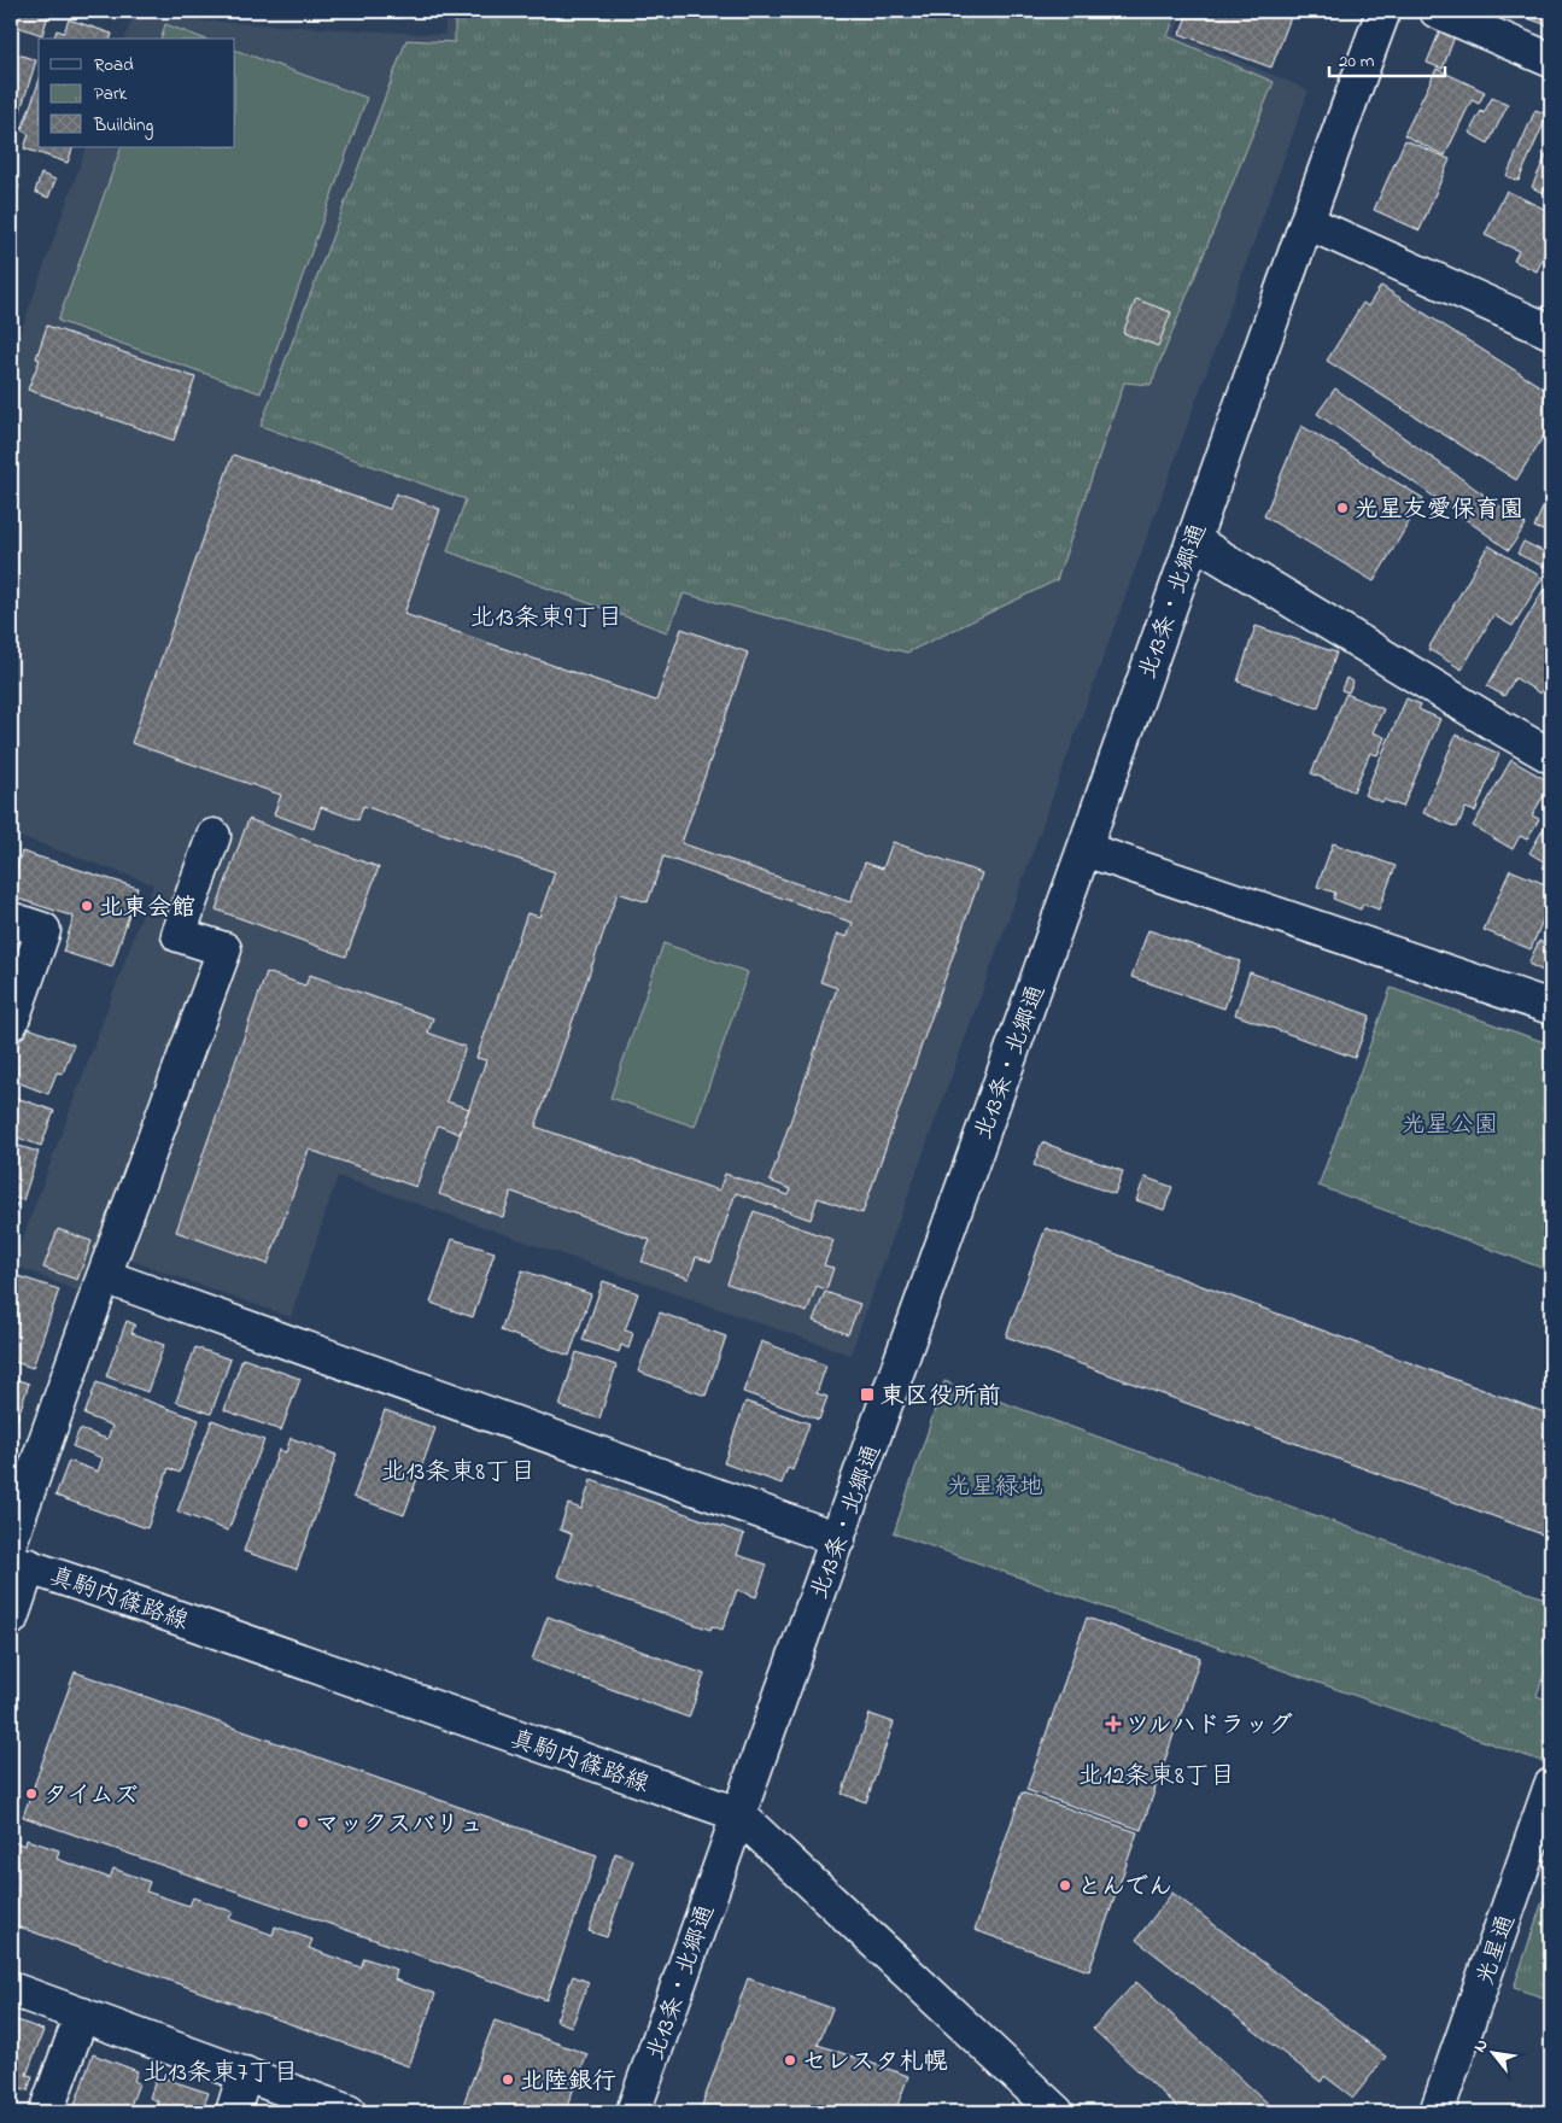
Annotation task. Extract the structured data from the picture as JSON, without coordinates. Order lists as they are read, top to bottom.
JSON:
{
  "streets": {
    "street": ["北13条・北郷通", "真駒内篠路線", "光星通"]
  },
  "crossings": [
    ["北13条・北郷通", "真駒内篠路線"]
  ],
  "districts": [
    "北13条東9丁目",
    "北13条東8丁目",
    "北12条東8丁目",
    "北13条東7丁目"
  ],
  "parks": ["光星公園", "光星緑地"],
  "places": {
    "other": [
      "光星友愛保育園",
      "北東会館",
      "タイムズ",
      "マックスバリュ",
      "とんでん",
      "セレスタ札幌",
      "北陸銀行"
    ],
    "transit": ["東区役所前"],
    "health": ["ツルハドラッグ"]
  },
  "legend": ["Road", "Park", "Building"],
  "scale_bar": "20 m",
  "north": "top left"
}
